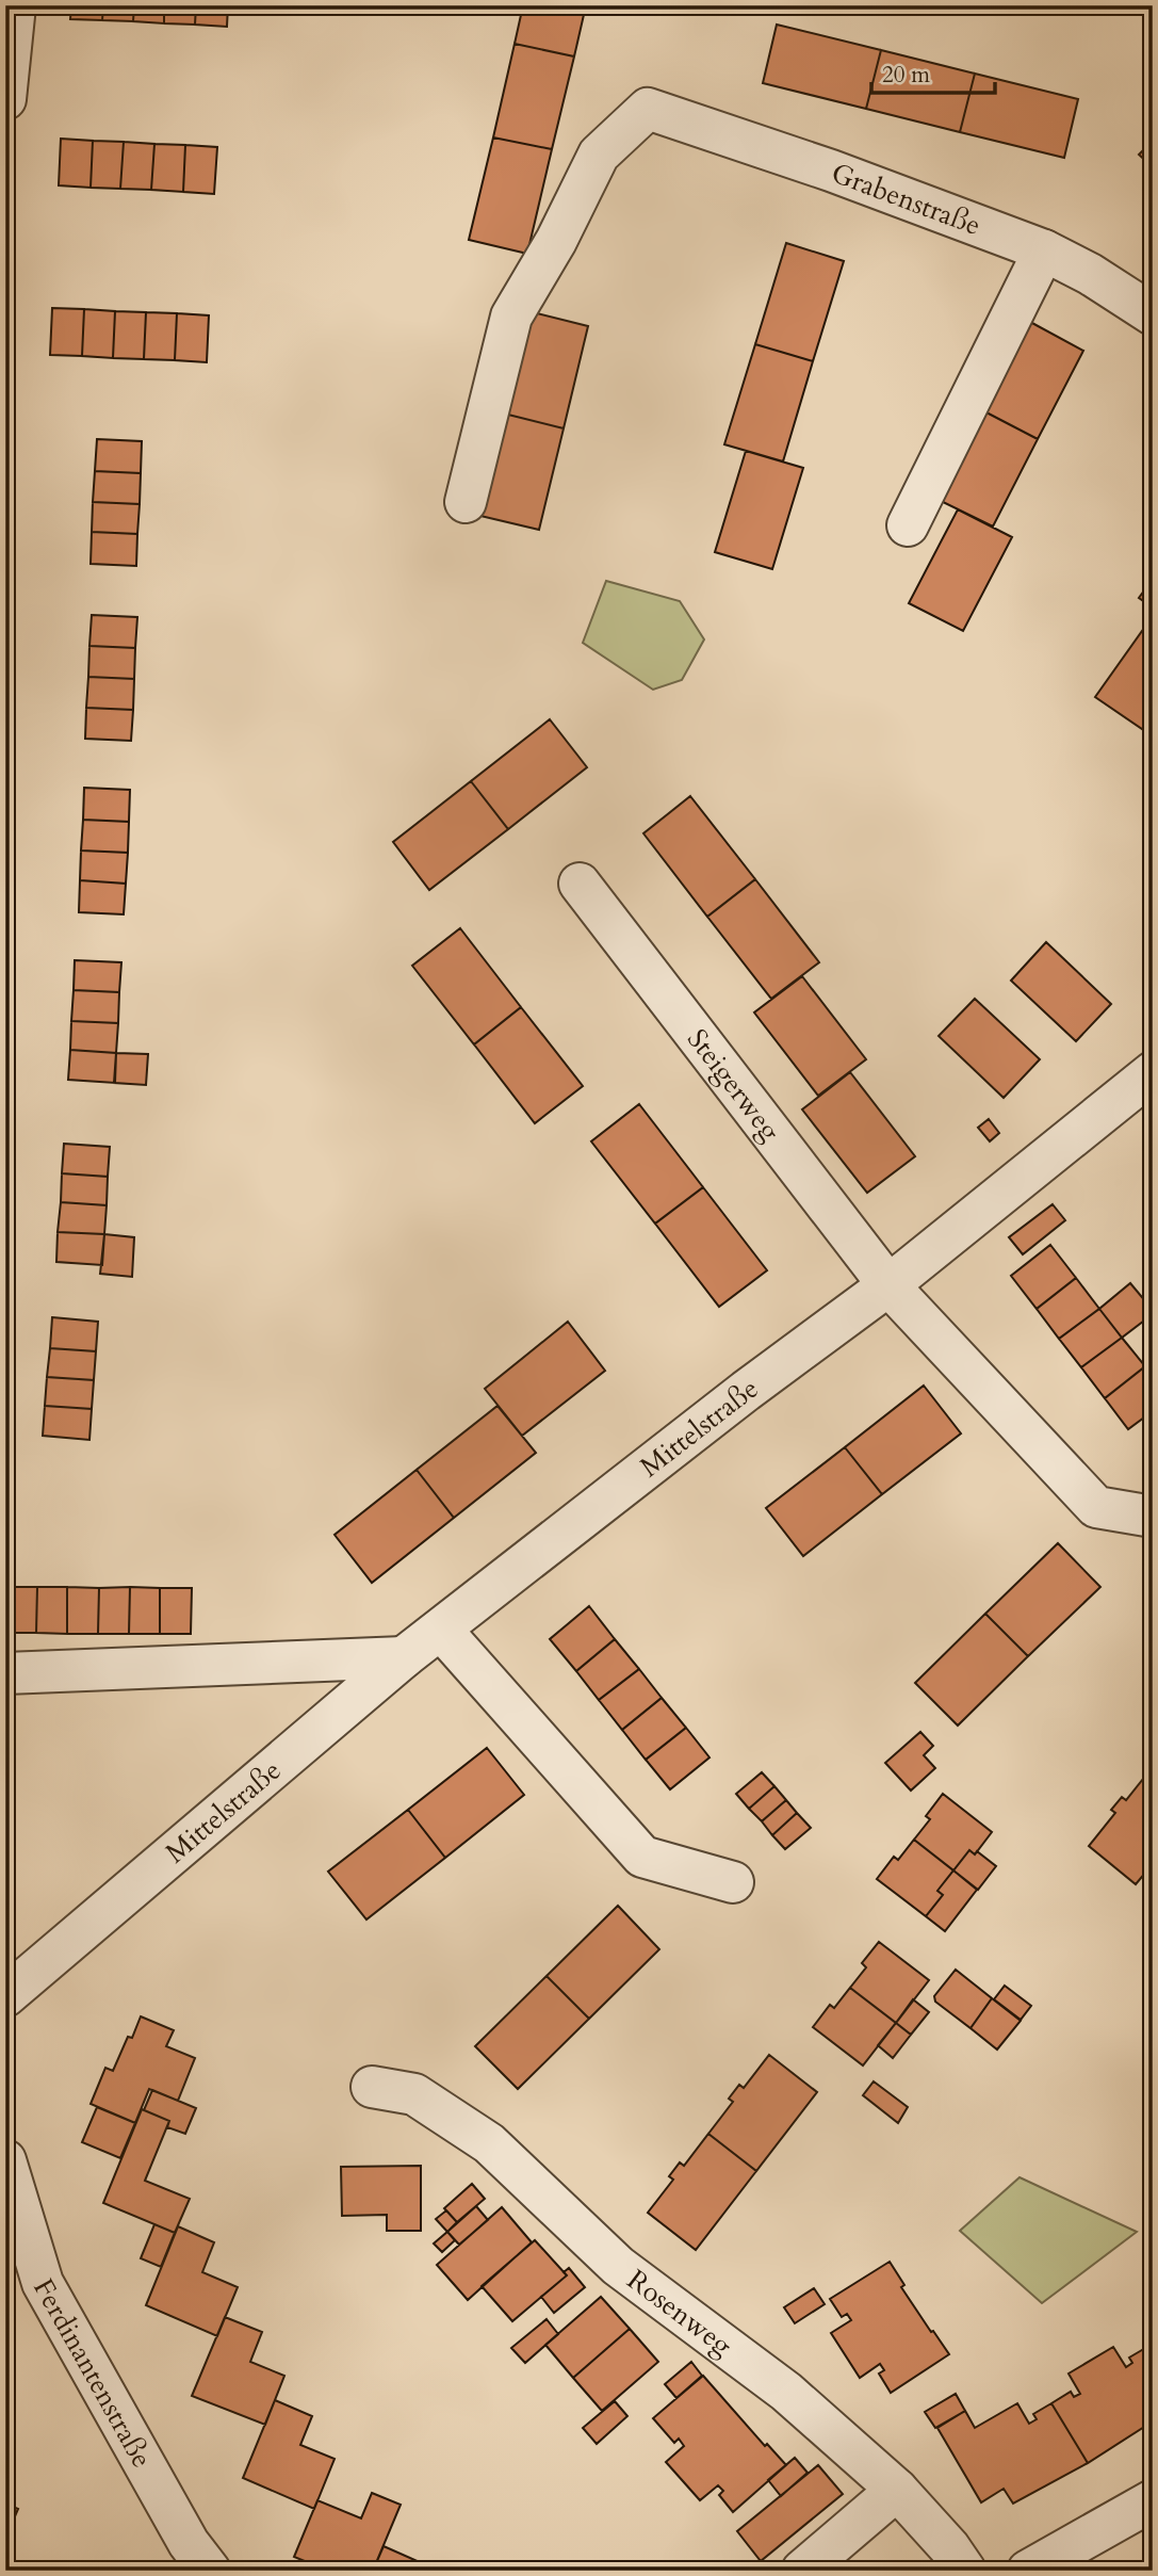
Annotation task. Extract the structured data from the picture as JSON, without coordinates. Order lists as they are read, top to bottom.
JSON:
{
  "streets": {
    "street": [
      "Grabenstraße",
      "Steigerweg",
      "Mittelstraße",
      "Rosenweg",
      "Ferdinantenstraße"
    ]
  },
  "crossings": [
    ["Steigerweg", "Mittelstraße"]
  ],
  "scale_bar": "20 m"
}
